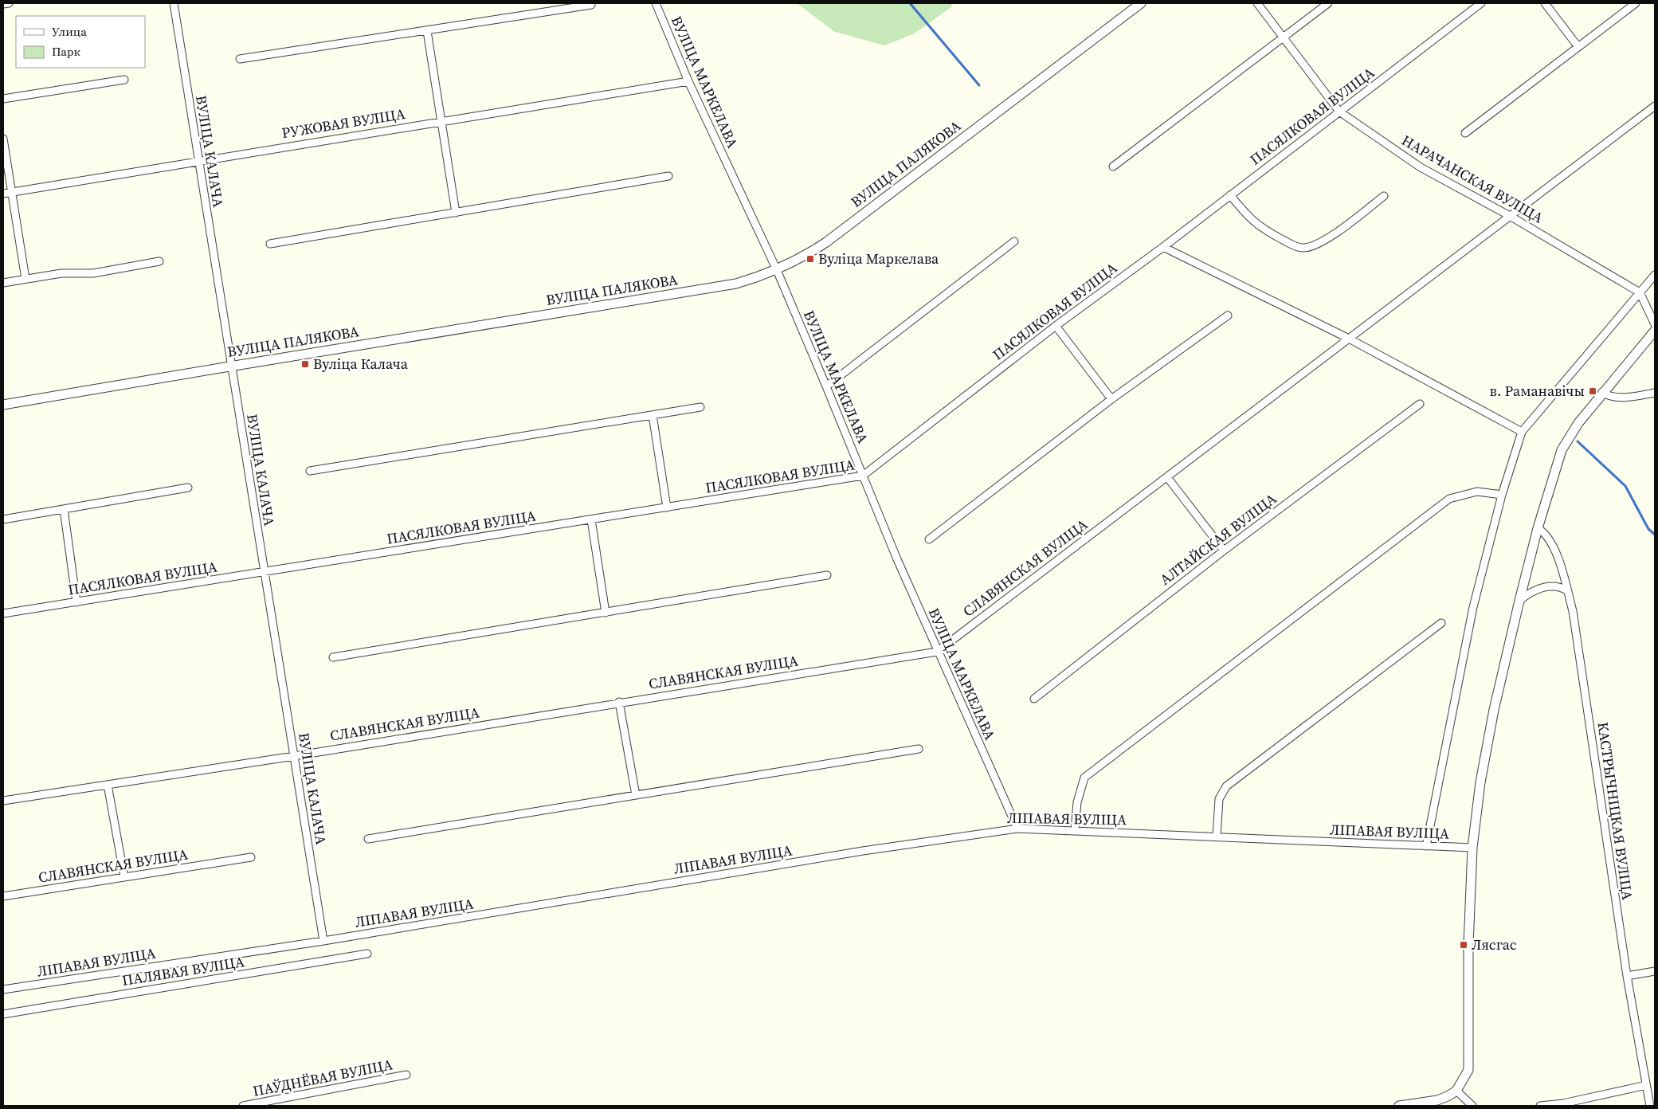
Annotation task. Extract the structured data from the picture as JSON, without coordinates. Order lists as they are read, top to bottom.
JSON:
{
  "streets": {
    "street": [
      "ВУЛІЦА МАРКЕЛАВА",
      "ПАСЯЛКОВАЯ ВУЛІЦА",
      "РУЖОВАЯ ВУЛІЦА",
      "ВУЛІЦА КАЛАЧА",
      "ВУЛІЦА ПАЛЯКОВА",
      "НАРАЧАНСКАЯ ВУЛІЦА",
      "АЛТАЙСКАЯ ВУЛІЦА",
      "СЛАВЯНСКАЯ ВУЛІЦА",
      "КАСТРЫЧНІЦКАЯ ВУЛІЦА",
      "ЛІПАВАЯ ВУЛІЦА",
      "ПАЛЯВАЯ ВУЛІЦА",
      "ПАЎДНЁВАЯ ВУЛІЦА"
    ]
  },
  "crossings": [
    ["ВУЛІЦА МАРКЕЛАВА", "ПАСЯЛКОВАЯ ВУЛІЦА"],
    ["ВУЛІЦА МАРКЕЛАВА", "РУЖОВАЯ ВУЛІЦА"],
    ["ВУЛІЦА МАРКЕЛАВА", "ВУЛІЦА ПАЛЯКОВА"],
    ["ВУЛІЦА МАРКЕЛАВА", "СЛАВЯНСКАЯ ВУЛІЦА"],
    ["ВУЛІЦА МАРКЕЛАВА", "ЛІПАВАЯ ВУЛІЦА"],
    ["ПАСЯЛКОВАЯ ВУЛІЦА", "ВУЛІЦА КАЛАЧА"],
    ["ПАСЯЛКОВАЯ ВУЛІЦА", "НАРАЧАНСКАЯ ВУЛІЦА"],
    ["РУЖОВАЯ ВУЛІЦА", "ВУЛІЦА КАЛАЧА"],
    ["ВУЛІЦА КАЛАЧА", "ВУЛІЦА ПАЛЯКОВА"],
    ["ВУЛІЦА КАЛАЧА", "СЛАВЯНСКАЯ ВУЛІЦА"],
    ["ВУЛІЦА КАЛАЧА", "ЛІПАВАЯ ВУЛІЦА"],
    ["НАРАЧАНСКАЯ ВУЛІЦА", "СЛАВЯНСКАЯ ВУЛІЦА"]
  ],
  "places": {
    "transit": [
      "Вуліца Маркелава",
      "Вуліца Калача",
      "в. Раманавічы",
      "Лясгас"
    ]
  },
  "legend": ["Улица", "Парк"]
}
